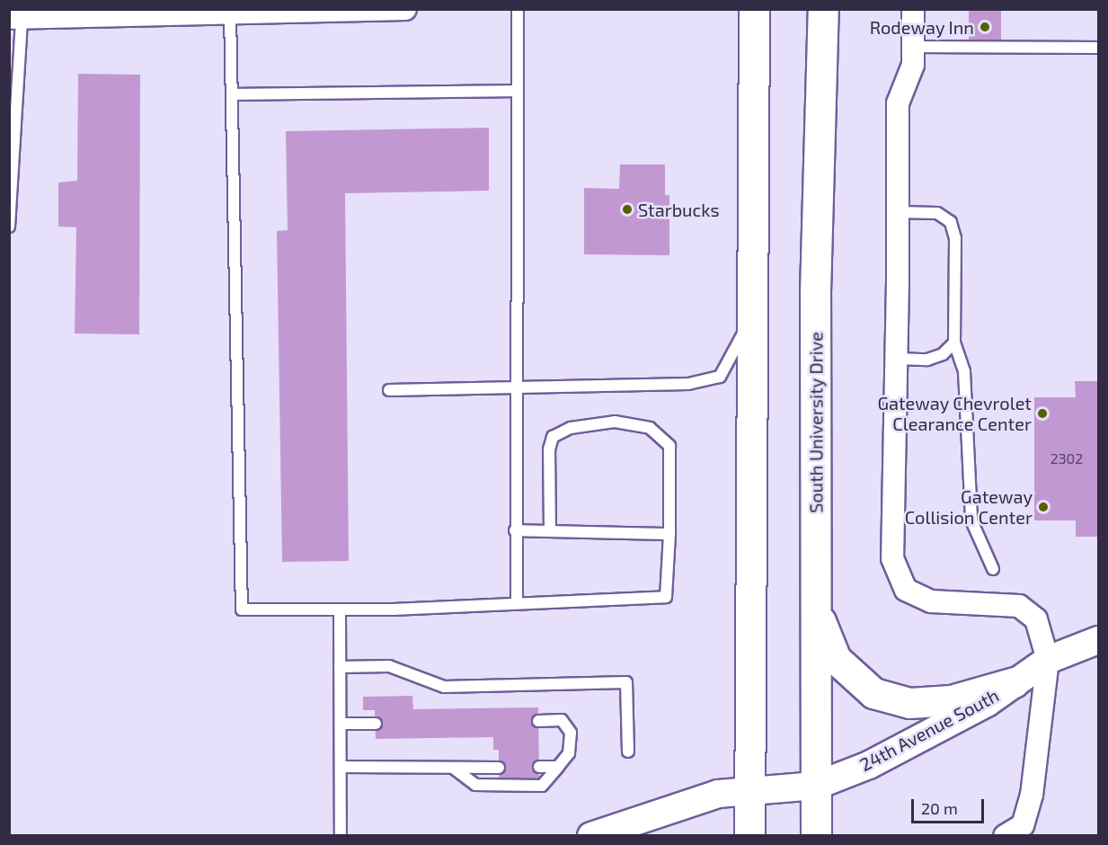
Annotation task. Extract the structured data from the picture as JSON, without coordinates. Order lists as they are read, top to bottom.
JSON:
{
  "streets": {
    "main road": ["South University Drive"],
    "street": ["24th Avenue South"]
  },
  "crossings": [
    ["South University Drive", "24th Avenue South"]
  ],
  "places": [
    "Rodeway Inn",
    "Starbucks",
    "Gateway Chevrolet Clearance Center",
    "Gateway Collision Center"
  ],
  "house_numbers": ["2302"],
  "scale_bar": "20 m"
}
